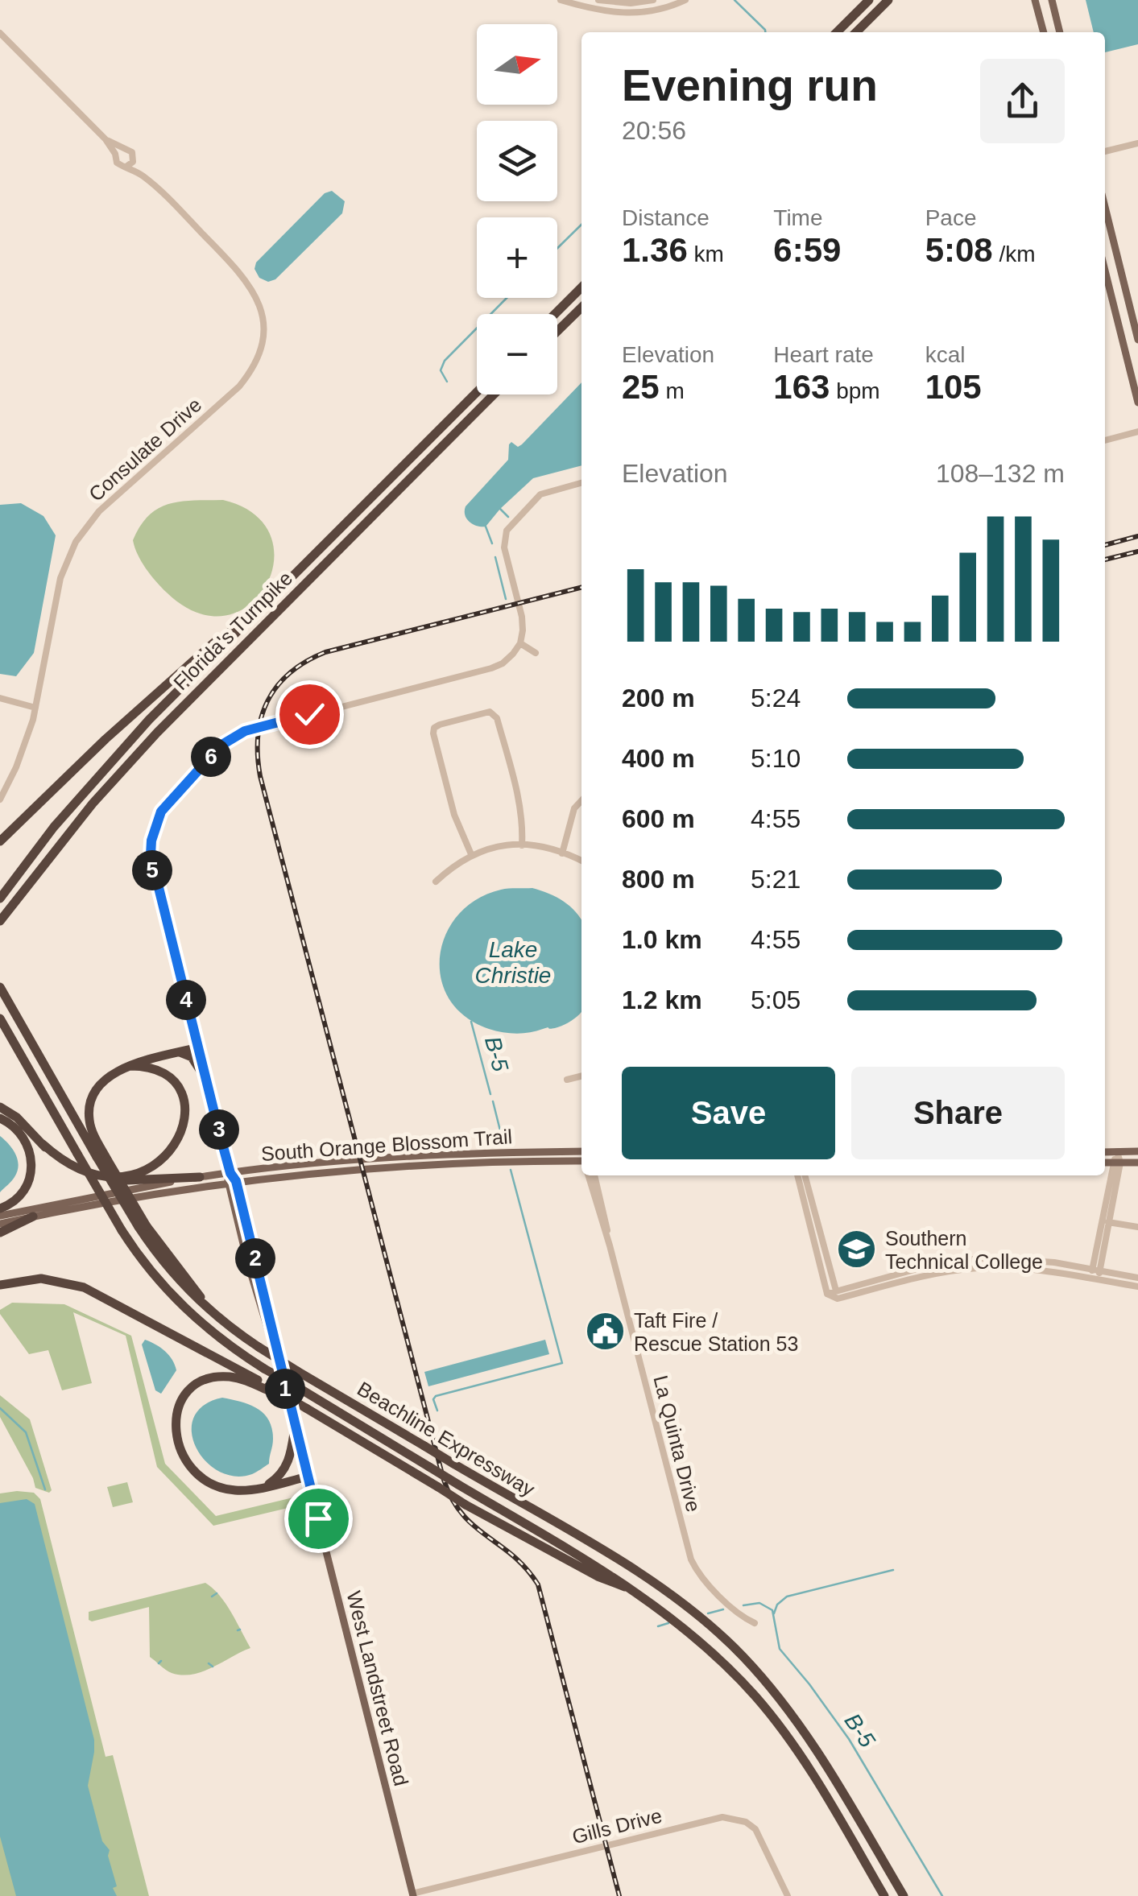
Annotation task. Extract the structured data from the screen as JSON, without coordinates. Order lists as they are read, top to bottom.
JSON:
{
  "streets": {
    "highway": ["Florida's Turnpike", "Beachline Expressway"],
    "main road": ["South Orange Blossom Trail", "West Landstreet Road"],
    "street": ["Consulate Drive", "La Quinta Drive", "Gills Drive"]
  },
  "crossings": [
    ["South Orange Blossom Trail", "West Landstreet Road"],
    ["West Landstreet Road", "Gills Drive"]
  ],
  "water": ["Lake Christie", "B-5"],
  "places": {
    "school or university": ["Southern Technical College"],
    "public building": ["Taft Fire / Rescue Station 53"]
  },
  "north": "right",
  "page": {
    "map_buttons": ["+", "−"],
    "heading": ["Evening run", "20:56"],
    "stats": [
      ["Distance", "1.36 km"],
      ["Time", "6:59"],
      ["Pace", "5:08 /km"],
      ["Elevation", "25 m"],
      ["Heart rate", "163 bpm"],
      ["kcal", "105"]
    ],
    "chart": ["Elevation", "108–132 m"],
    "list": [
      {
        "name": "200 m",
        "note": "5:24"
      },
      {
        "name": "400 m",
        "note": "5:10"
      },
      {
        "name": "600 m",
        "note": "4:55"
      },
      {
        "name": "800 m",
        "note": "5:21"
      },
      {
        "name": "1.0 km",
        "note": "4:55"
      },
      {
        "name": "1.2 km",
        "note": "5:05"
      }
    ],
    "pins": [
      "6",
      "5",
      "4",
      "3",
      "2",
      "1"
    ],
    "buttons": ["Save", "Share"]
  }
}
